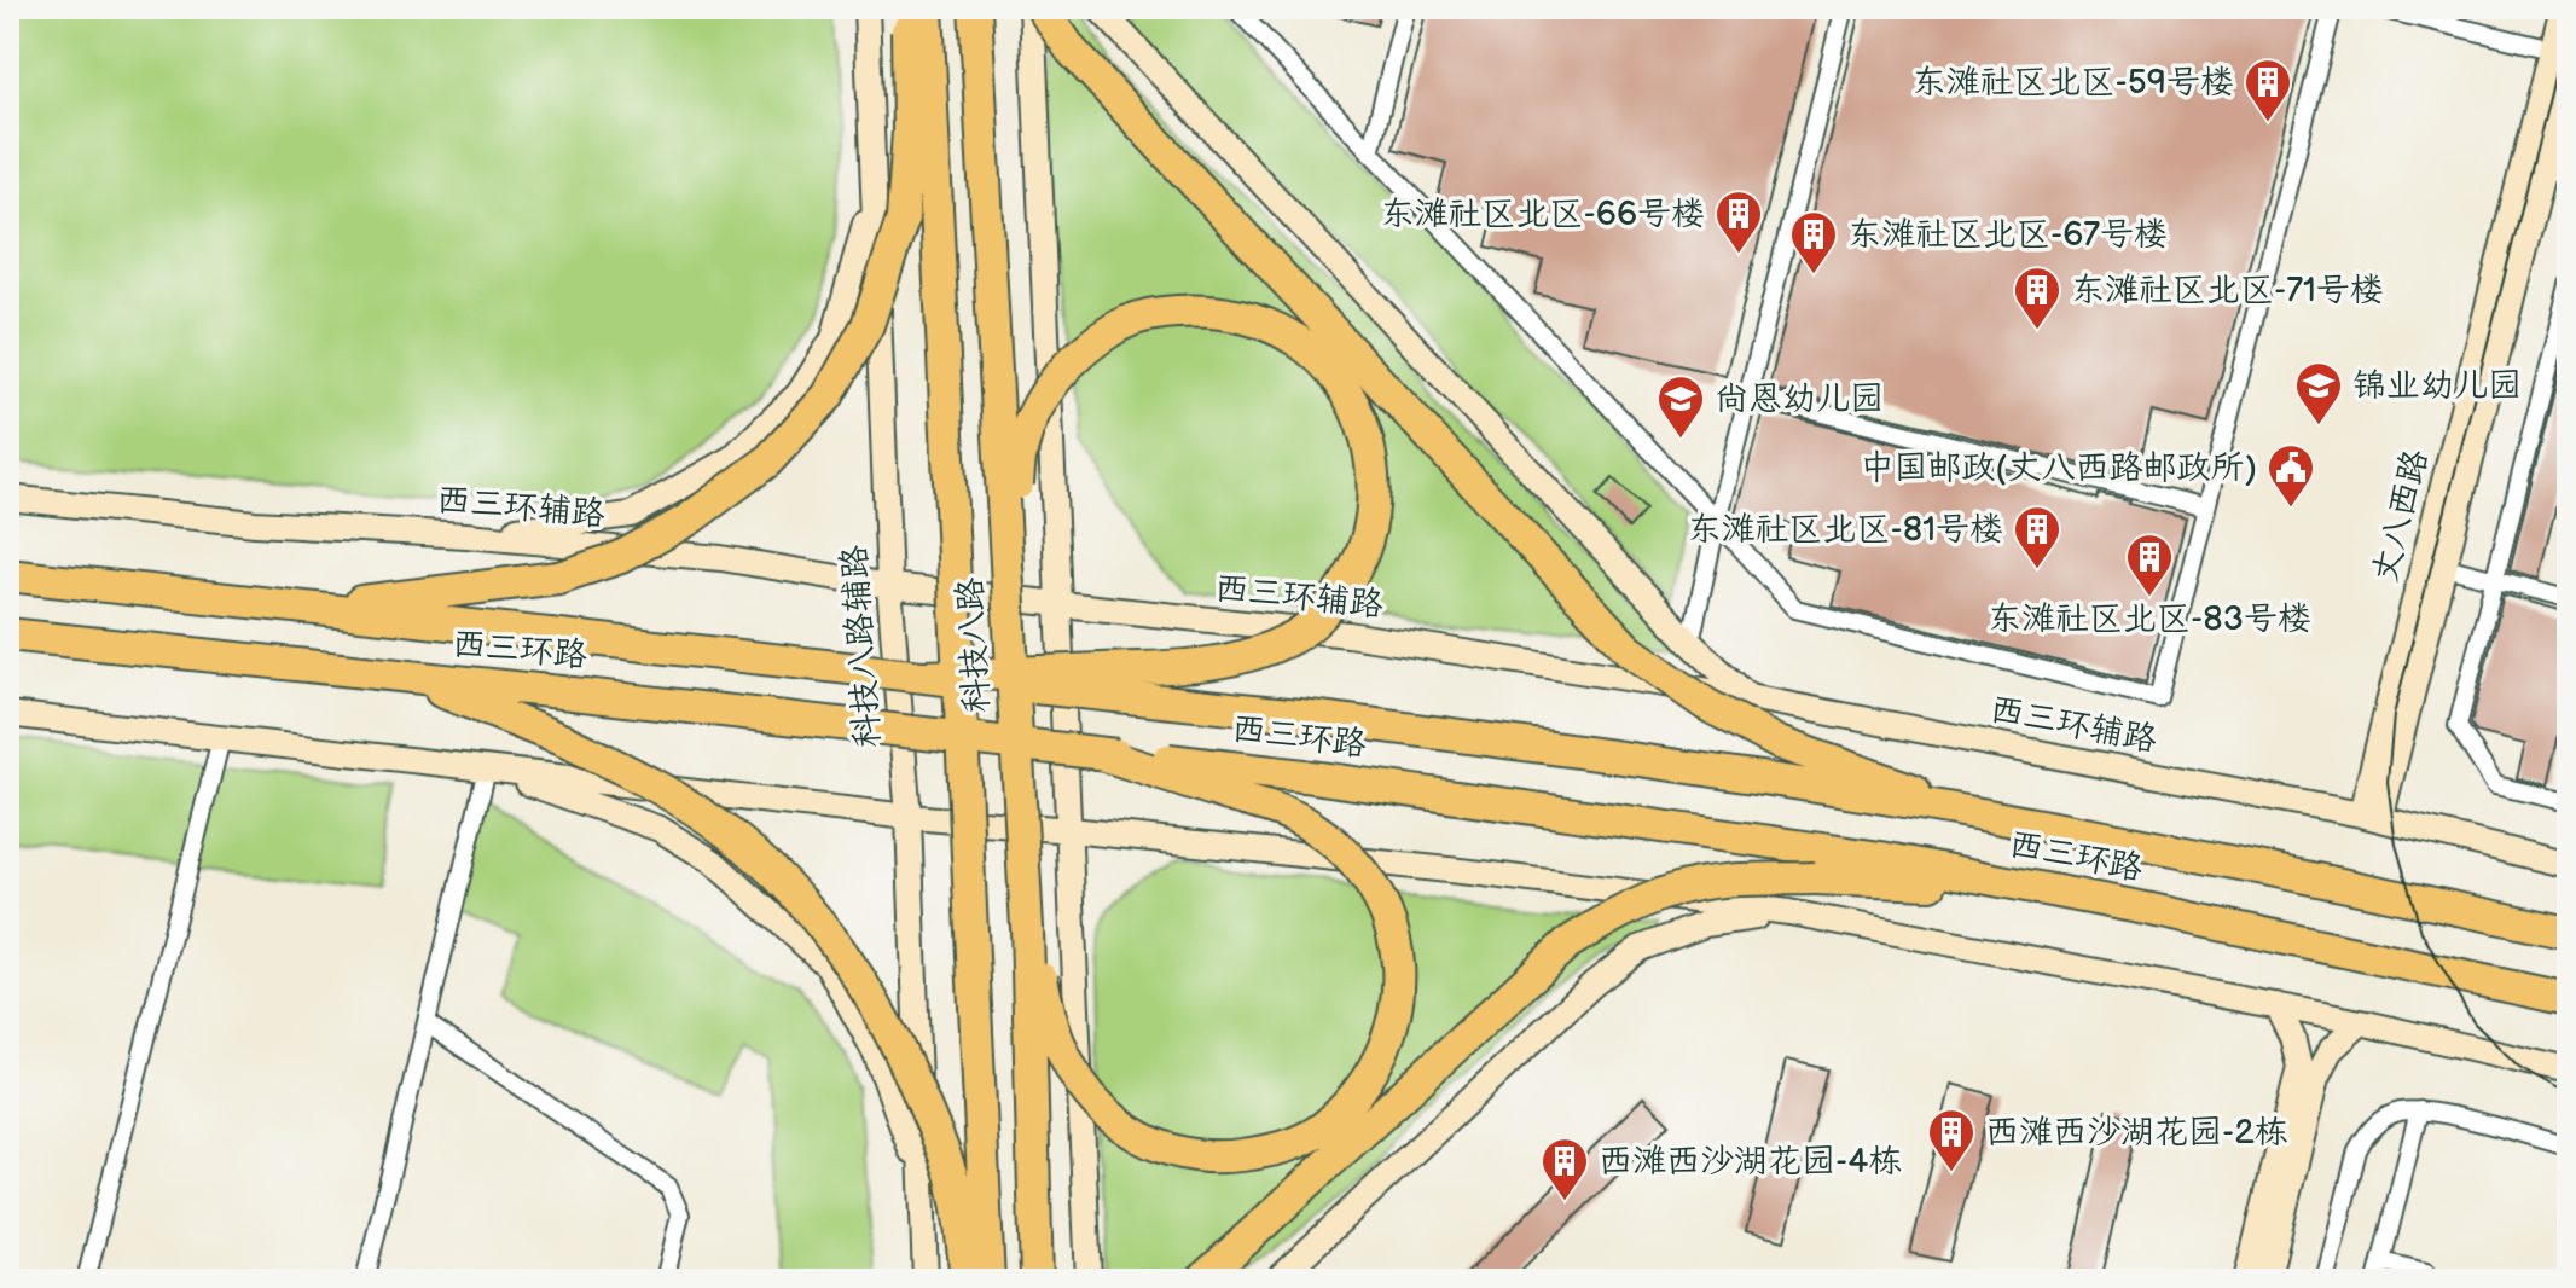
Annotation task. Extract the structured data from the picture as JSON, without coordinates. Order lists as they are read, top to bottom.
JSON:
{
  "streets": {
    "highway": ["科技八路", "西三环路"],
    "main road": ["西三环辅路", "丈八西路", "科技八路辅路"]
  },
  "crossings": [
    ["西三环辅路", "丈八西路"],
    ["西三环辅路", "科技八路辅路"]
  ],
  "places": {
    "building": [
      "东滩社区北区-59号楼",
      "东滩社区北区-66号楼",
      "东滩社区北区-67号楼",
      "东滩社区北区-71号楼",
      "东滩社区北区-81号楼",
      "东滩社区北区-83号楼",
      "西滩西沙湖花园-2栋",
      "西滩西沙湖花园-4栋"
    ],
    "school or university": ["锦业幼儿园", "尚恩幼儿园"],
    "public building": ["中国邮政(丈八西路邮政所)"]
  }
}
